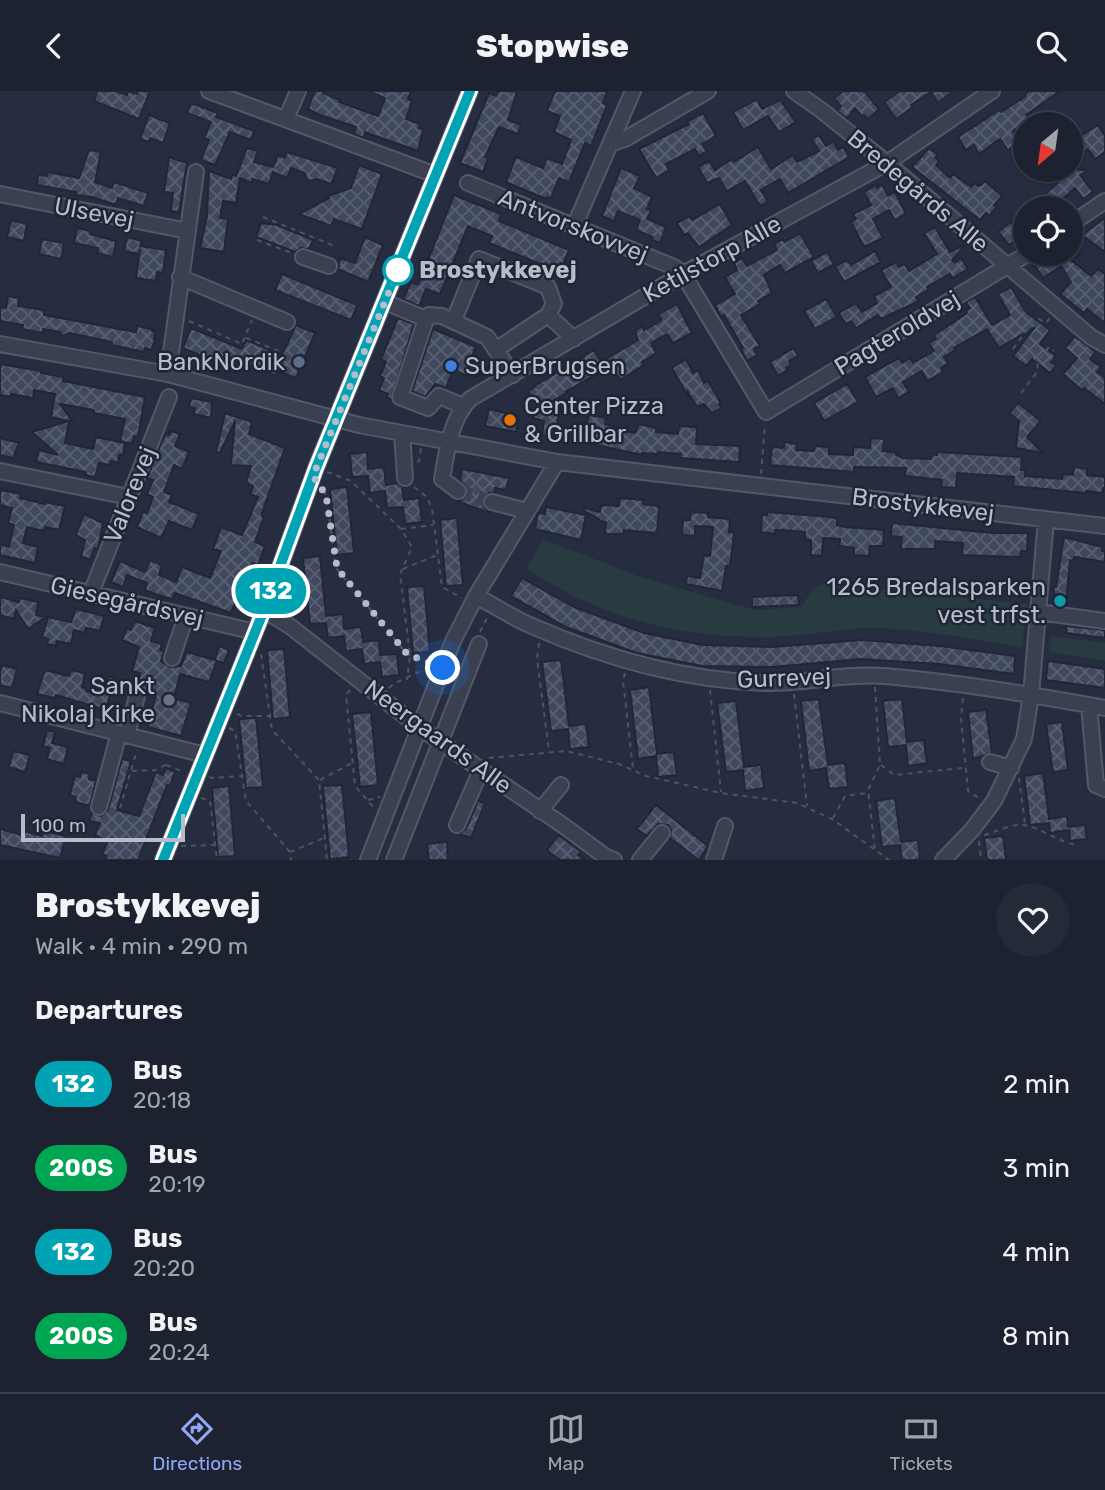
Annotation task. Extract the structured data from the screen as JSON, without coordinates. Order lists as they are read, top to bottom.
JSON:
{
  "streets": {
    "street": [
      "Bredegårds Alle",
      "Ulsevej",
      "Antvorskovvej",
      "Ketilstorp Alle",
      "Pagteroldvej",
      "Valorevej",
      "Brostykkevej",
      "Giesegårdsvej",
      "Gurrevej",
      "Neergaards Alle"
    ]
  },
  "crossings": [
    ["Bredegårds Alle", "Ketilstorp Alle"],
    ["Bredegårds Alle", "Pagteroldvej"],
    ["Antvorskovvej", "Ketilstorp Alle"],
    ["Valorevej", "Giesegårdsvej"]
  ],
  "places": [
    "Brostykkevej",
    "BankNordik",
    "SuperBrugsen",
    "Center Pizza & Grillbar",
    "1265 Bredalsparken vest trfst.",
    "Sankt Nikolaj Kirke"
  ],
  "lines": ["bus line 132"],
  "scale_bar": "100 m",
  "north": "bottom left",
  "page": {
    "header": "Stopwise",
    "on_map": "132",
    "scale": "100 m",
    "heading": [
      ["Brostykkevej", "Walk · 4 min · 290 m"],
      "Departures"
    ],
    "list": [
      {
        "mark": "132",
        "name": "Bus",
        "note": "20:18",
        "value": "2 min"
      },
      {
        "mark": "200S",
        "name": "Bus",
        "note": "20:19",
        "value": "3 min"
      },
      {
        "mark": "132",
        "name": "Bus",
        "note": "20:20",
        "value": "4 min"
      },
      {
        "mark": "200S",
        "name": "Bus",
        "note": "20:24",
        "value": "8 min"
      }
    ],
    "tabs": ["Directions", "Map", "Tickets"]
  }
}
